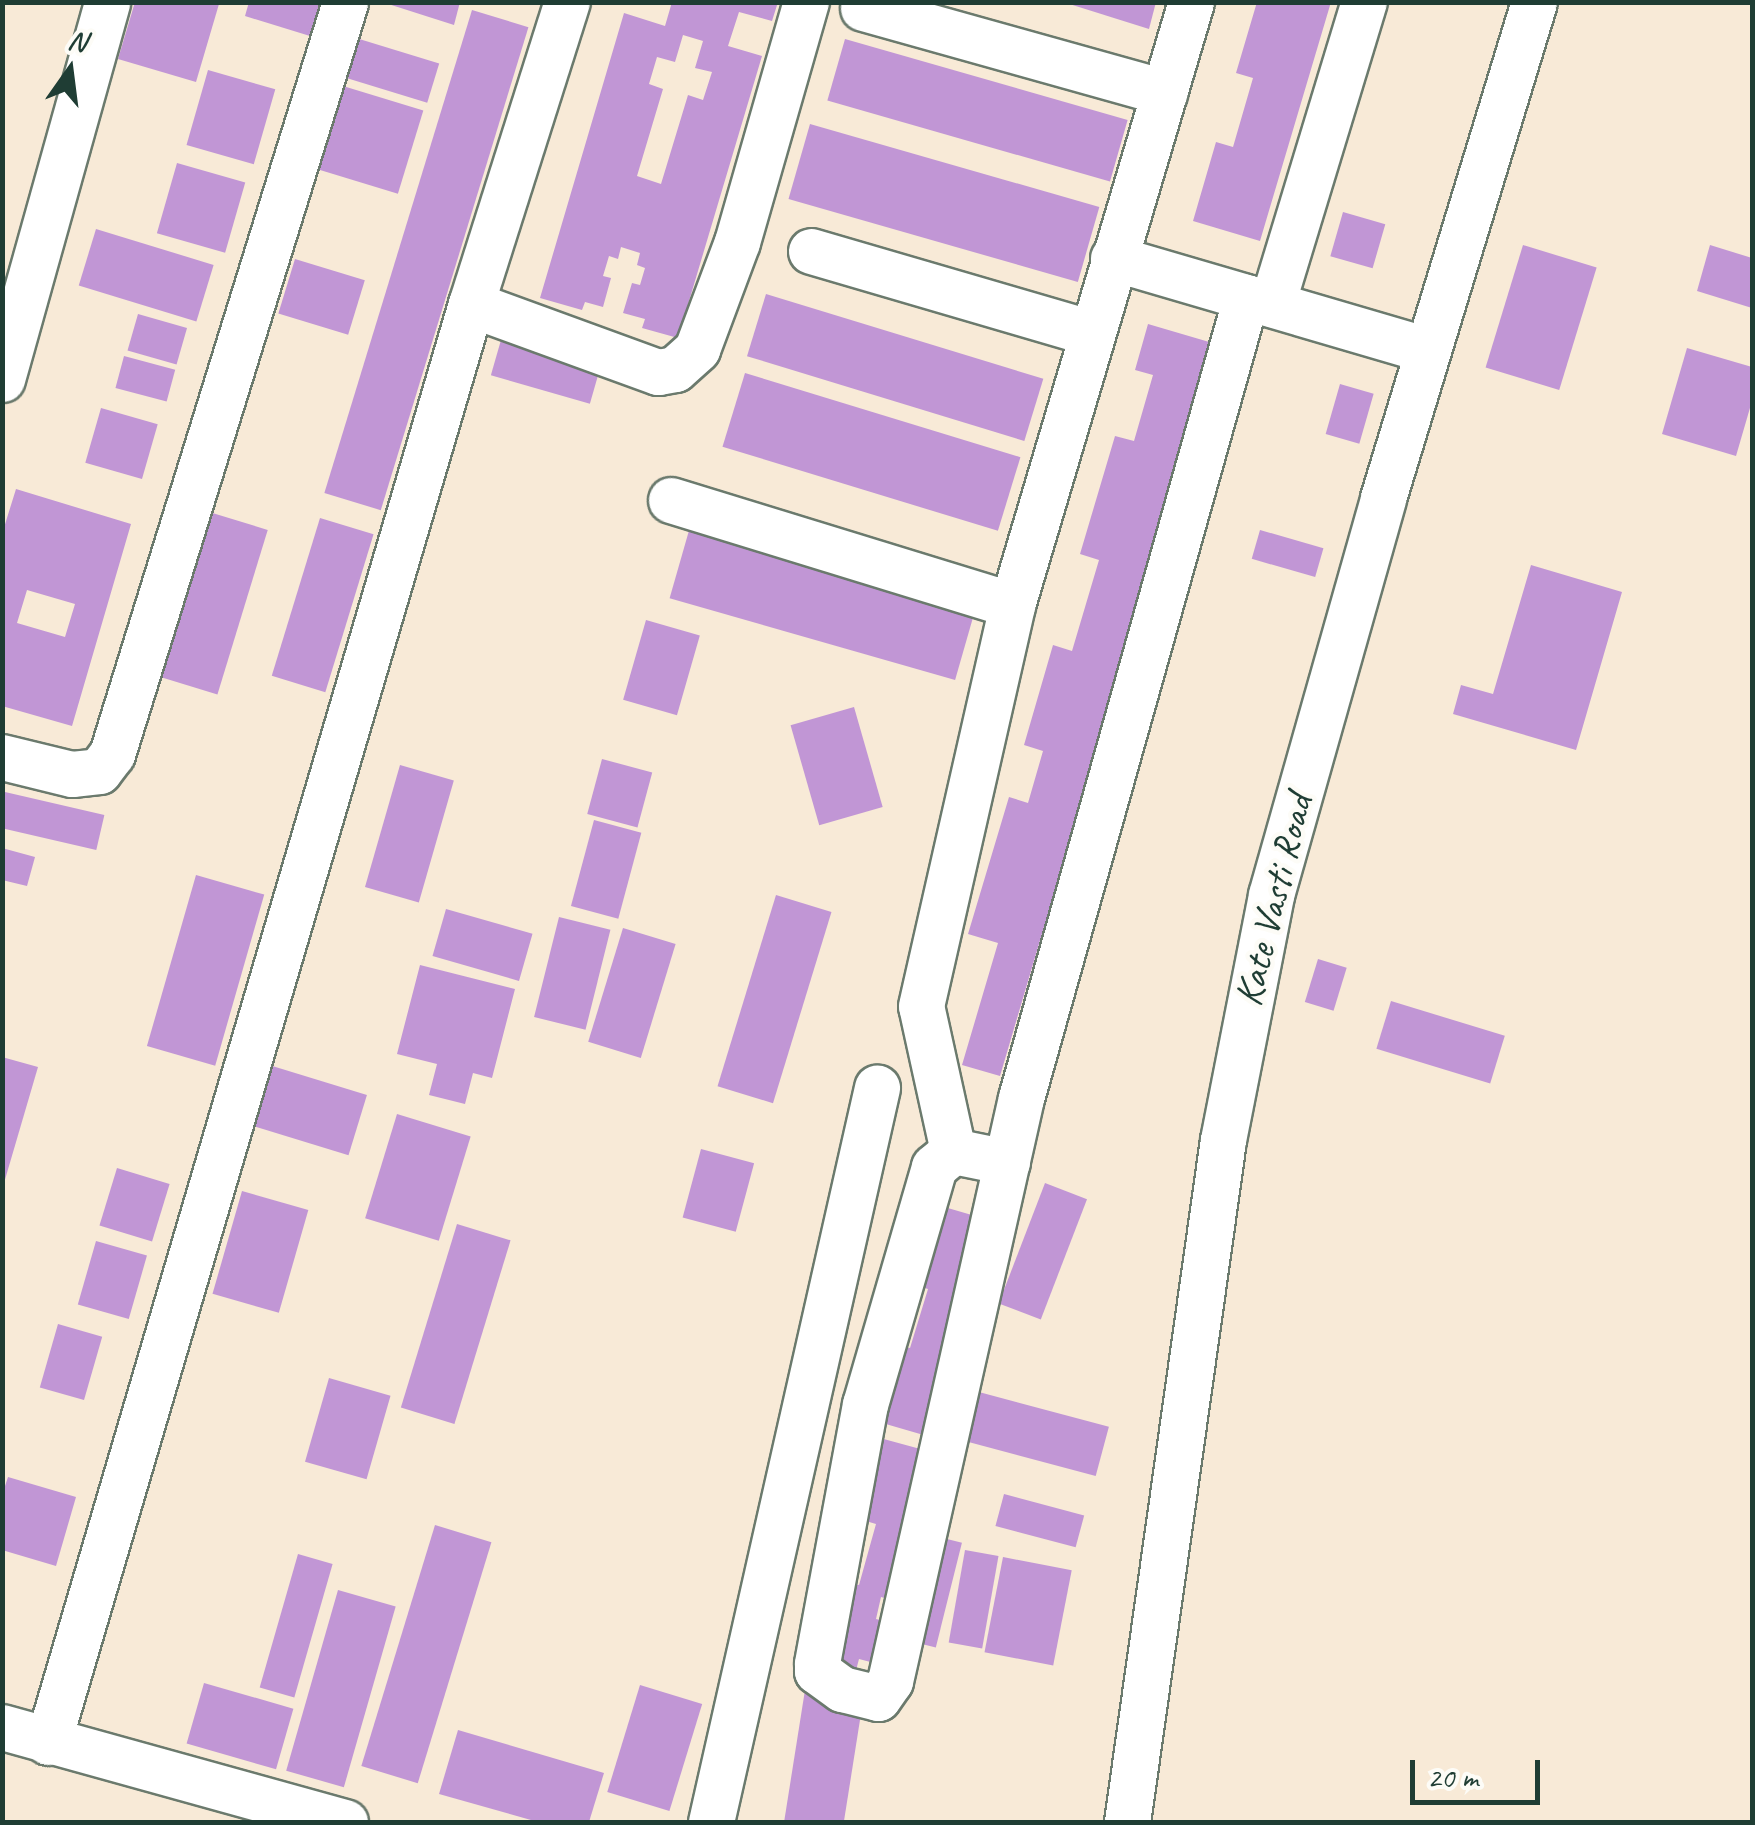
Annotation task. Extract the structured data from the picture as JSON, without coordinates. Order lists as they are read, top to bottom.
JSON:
{
  "streets": {
    "street": ["Kate Vasti Road"]
  },
  "scale_bar": "20 m",
  "north": "top"
}
